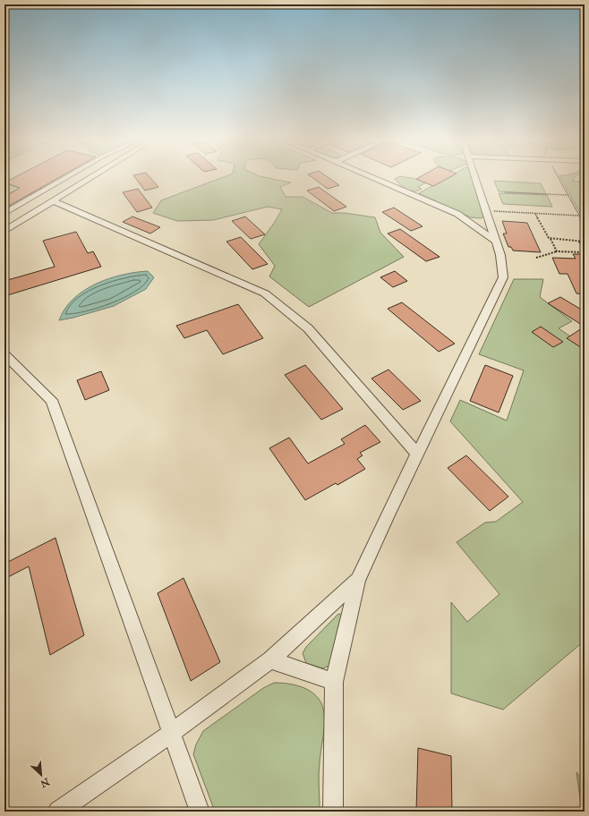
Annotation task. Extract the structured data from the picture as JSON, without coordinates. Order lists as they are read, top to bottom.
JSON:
{
  "north": "bottom right"
}
